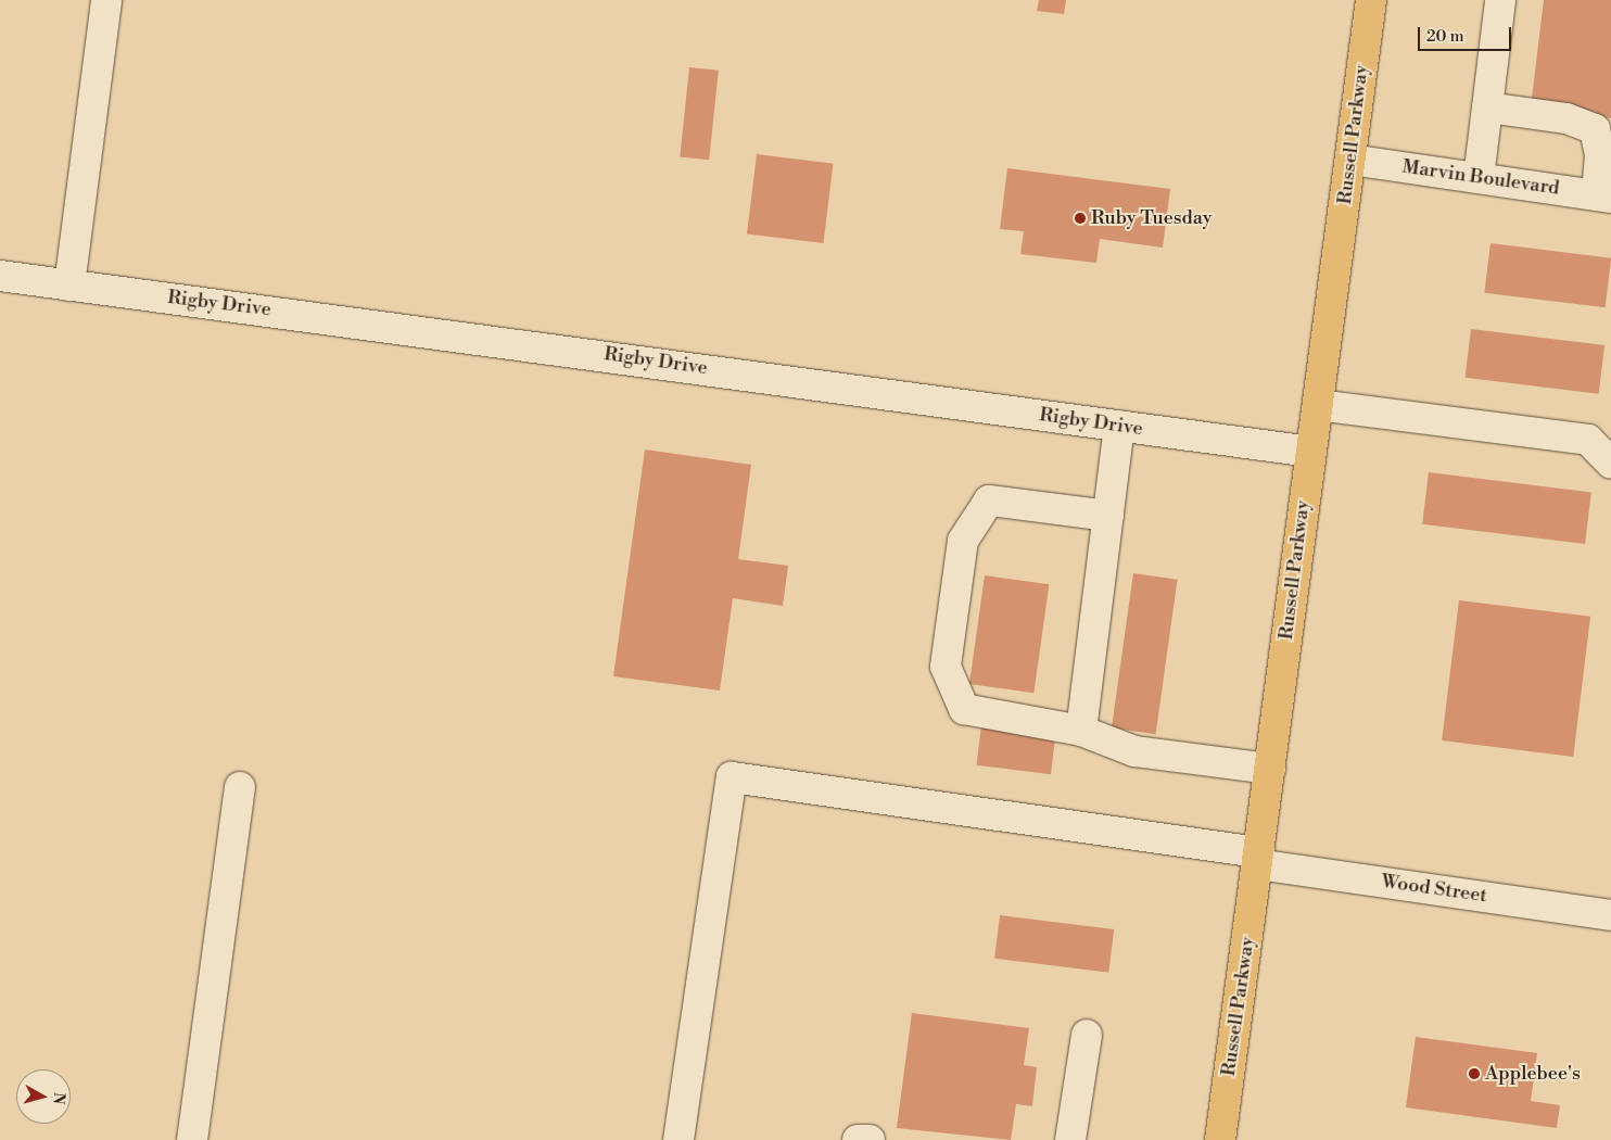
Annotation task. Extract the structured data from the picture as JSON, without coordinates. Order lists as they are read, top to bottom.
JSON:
{
  "streets": {
    "main road": ["Russell Parkway"],
    "street": ["Marvin Boulevard", "Rigby Drive", "Wood Street"]
  },
  "crossings": [
    ["Russell Parkway", "Marvin Boulevard"],
    ["Russell Parkway", "Rigby Drive"],
    ["Russell Parkway", "Wood Street"]
  ],
  "places": ["Ruby Tuesday", "Applebee's"],
  "scale_bar": "20 m",
  "north": "right"
}
